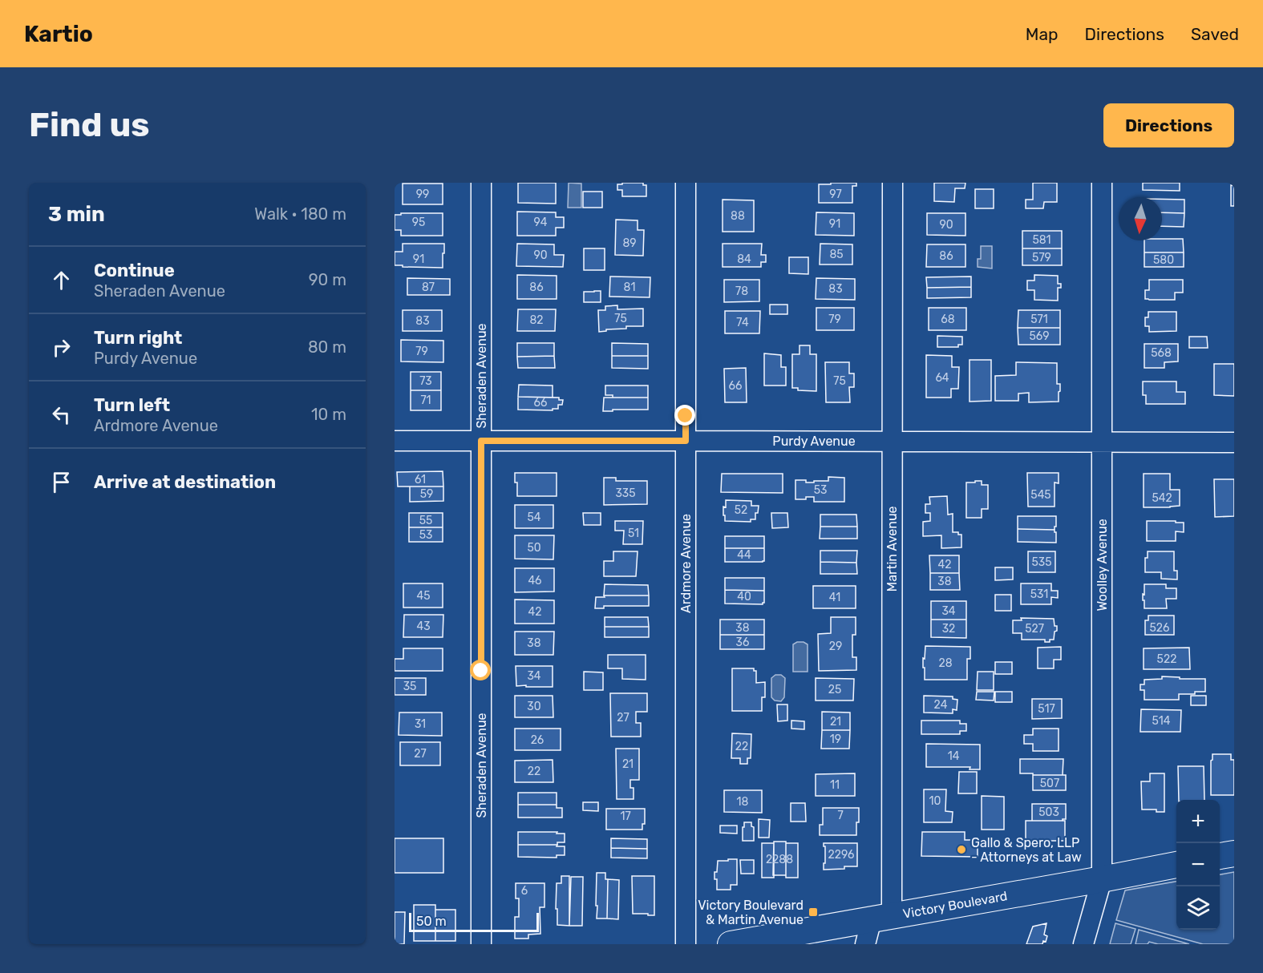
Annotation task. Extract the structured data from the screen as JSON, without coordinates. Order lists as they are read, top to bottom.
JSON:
{
  "streets": {
    "main road": ["Victory Boulevard"],
    "street": [
      "Sheraden Avenue",
      "Purdy Avenue",
      "Martin Avenue",
      "Ardmore Avenue",
      "Woolley Avenue"
    ]
  },
  "crossings": [
    ["Sheraden Avenue", "Purdy Avenue"],
    ["Purdy Avenue", "Martin Avenue"],
    ["Purdy Avenue", "Ardmore Avenue"],
    ["Purdy Avenue", "Woolley Avenue"],
    ["Martin Avenue", "Victory Boulevard"],
    ["Woolley Avenue", "Victory Boulevard"]
  ],
  "places": {
    "other": ["Gallo & Spero, LLP - Attorneys at Law"],
    "transit": ["Victory Boulevard & Martin Avenue"]
  },
  "house_numbers": [
    "99",
    "97",
    "88",
    "95",
    "94",
    "91",
    "90",
    "581",
    "89",
    "85",
    "90",
    "86",
    "579",
    "91",
    "84",
    "580",
    "87",
    "86",
    "81",
    "83",
    "78",
    "75",
    "79",
    "68",
    "571",
    "82",
    "83",
    "74",
    "569",
    "79",
    "568",
    "64",
    "73",
    "75",
    "66",
    "71",
    "66",
    "61",
    "53",
    "335",
    "59",
    "545",
    "542",
    "52",
    "54",
    "55",
    "51",
    "53",
    "50",
    "44",
    "535",
    "42",
    "46",
    "38",
    "531",
    "45",
    "40",
    "41",
    "34",
    "42",
    "43",
    "38",
    "526",
    "32",
    "527",
    "36",
    "38",
    "29",
    "522",
    "28",
    "34",
    "35",
    "25",
    "24",
    "30",
    "517",
    "27",
    "514",
    "21",
    "31",
    "19",
    "26",
    "22",
    "27",
    "14",
    "21",
    "22",
    "507",
    "11",
    "10",
    "18",
    "503",
    "7",
    "17",
    "2296",
    "2288",
    "6"
  ],
  "scale_bar": "50 m",
  "north": "bottom",
  "page": {
    "header": "Kartio",
    "nav": ["Map", "Directions", "Saved"],
    "buttons": "Directions",
    "title": "Find us",
    "heading": ["3 min", "Walk · 180 m"],
    "list": [
      ["Continue", "Sheraden Avenue", "90 m"],
      ["Turn right", "Purdy Avenue", "80 m"],
      ["Turn left", "Ardmore Avenue", "10 m"],
      "Arrive at destination"
    ],
    "map_buttons": ["+", "−"],
    "scale": "50 m"
  }
}
